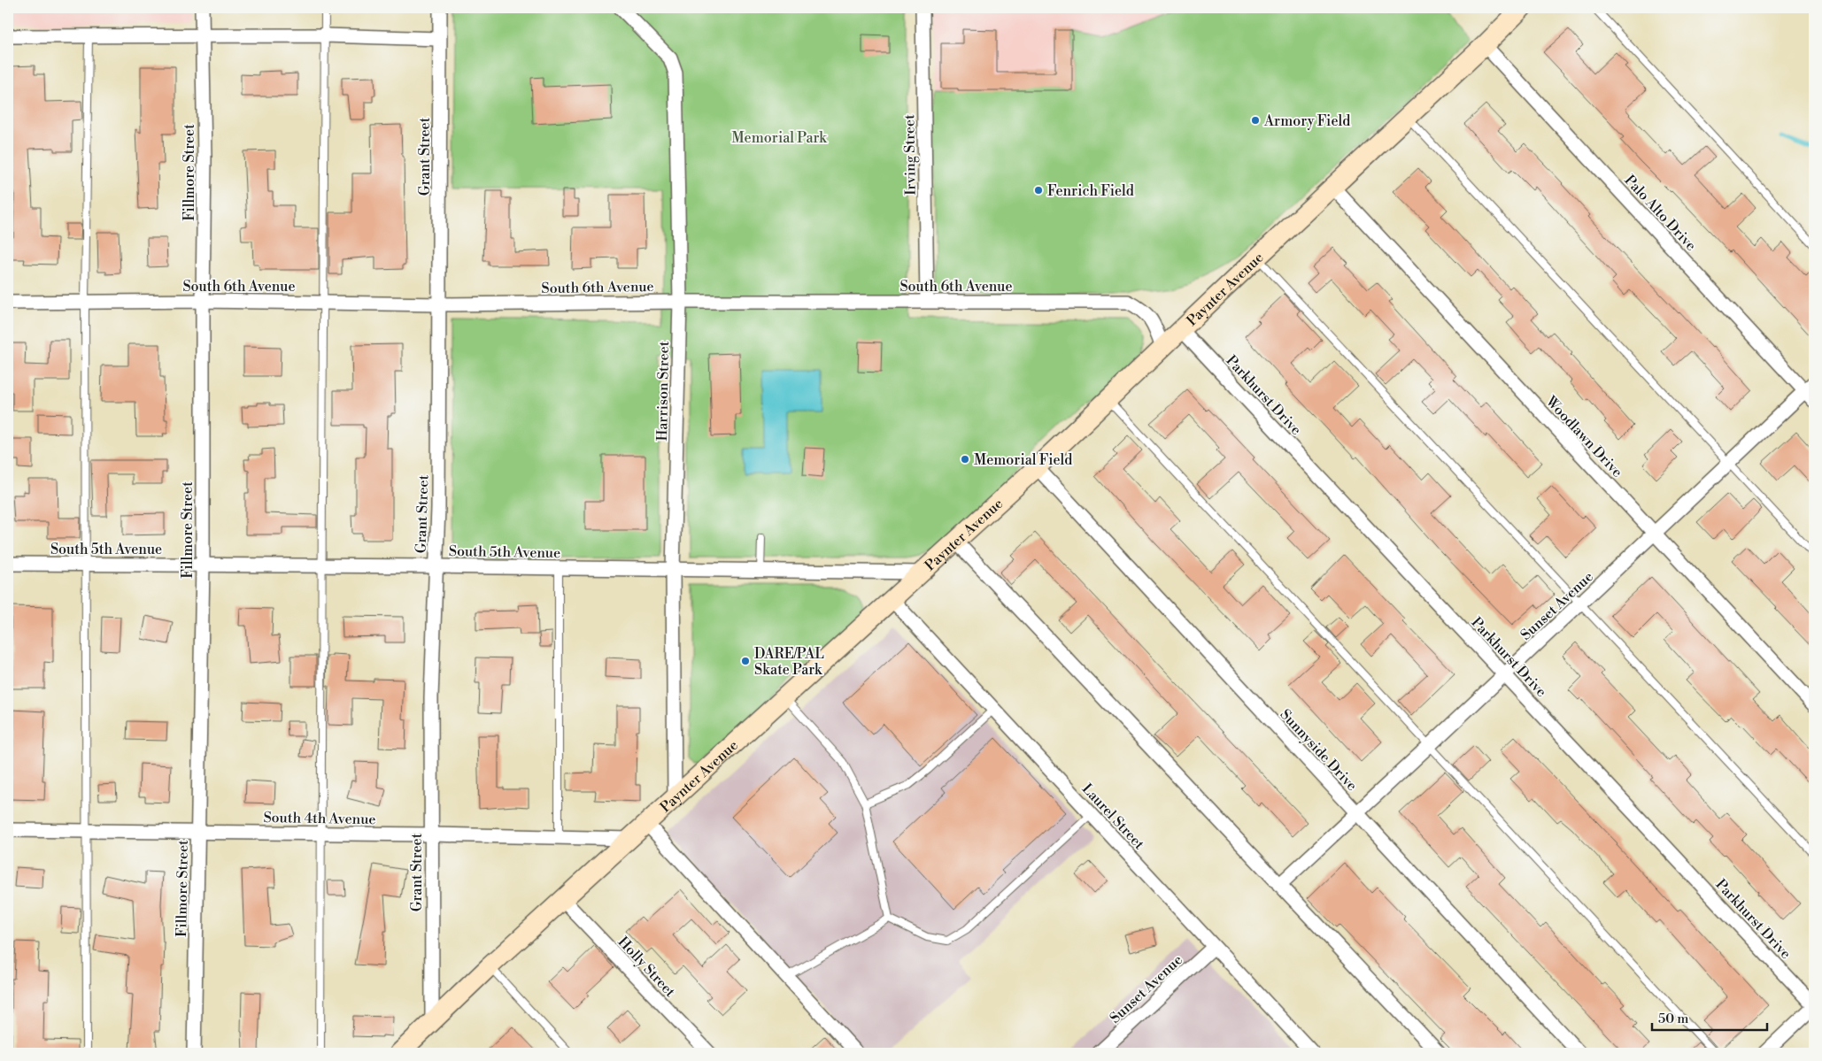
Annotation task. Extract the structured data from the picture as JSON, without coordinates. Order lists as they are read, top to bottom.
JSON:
{
  "streets": {
    "street": [
      "Irving Street",
      "Grant Street",
      "Fillmore Street",
      "Palo Alto Drive",
      "South 6th Avenue",
      "Paynter Avenue",
      "Harrison Street",
      "Parkhurst Drive",
      "Woodlawn Drive",
      "South 5th Avenue",
      "Sunset Avenue",
      "Sunnyside Drive",
      "Laurel Street",
      "South 4th Avenue",
      "Holly Street"
    ]
  },
  "crossings": [
    ["Irving Street", "South 6th Avenue"],
    ["Grant Street", "South 6th Avenue"],
    ["Grant Street", "Paynter Avenue"],
    ["Grant Street", "South 5th Avenue"],
    ["Grant Street", "South 4th Avenue"],
    ["Fillmore Street", "South 6th Avenue"],
    ["Fillmore Street", "South 5th Avenue"],
    ["Fillmore Street", "South 4th Avenue"],
    ["Palo Alto Drive", "Paynter Avenue"],
    ["Palo Alto Drive", "Sunset Avenue"],
    ["South 6th Avenue", "Paynter Avenue"],
    ["South 6th Avenue", "Harrison Street"],
    ["Paynter Avenue", "Harrison Street"],
    ["Paynter Avenue", "Parkhurst Drive"],
    ["Paynter Avenue", "Woodlawn Drive"],
    ["Paynter Avenue", "South 5th Avenue"],
    ["Paynter Avenue", "Sunnyside Drive"],
    ["Paynter Avenue", "Laurel Street"],
    ["Paynter Avenue", "South 4th Avenue"],
    ["Paynter Avenue", "Holly Street"],
    ["Harrison Street", "South 5th Avenue"],
    ["Parkhurst Drive", "Sunset Avenue"],
    ["Woodlawn Drive", "Sunset Avenue"],
    ["Sunset Avenue", "Sunnyside Drive"],
    ["Sunset Avenue", "Laurel Street"]
  ],
  "parks": ["Memorial Park"],
  "places": [
    "Armory Field",
    "Fenrich Field",
    "Memorial Field",
    "DARE/PAL Skate Park"
  ],
  "scale_bar": "50 m"
}
